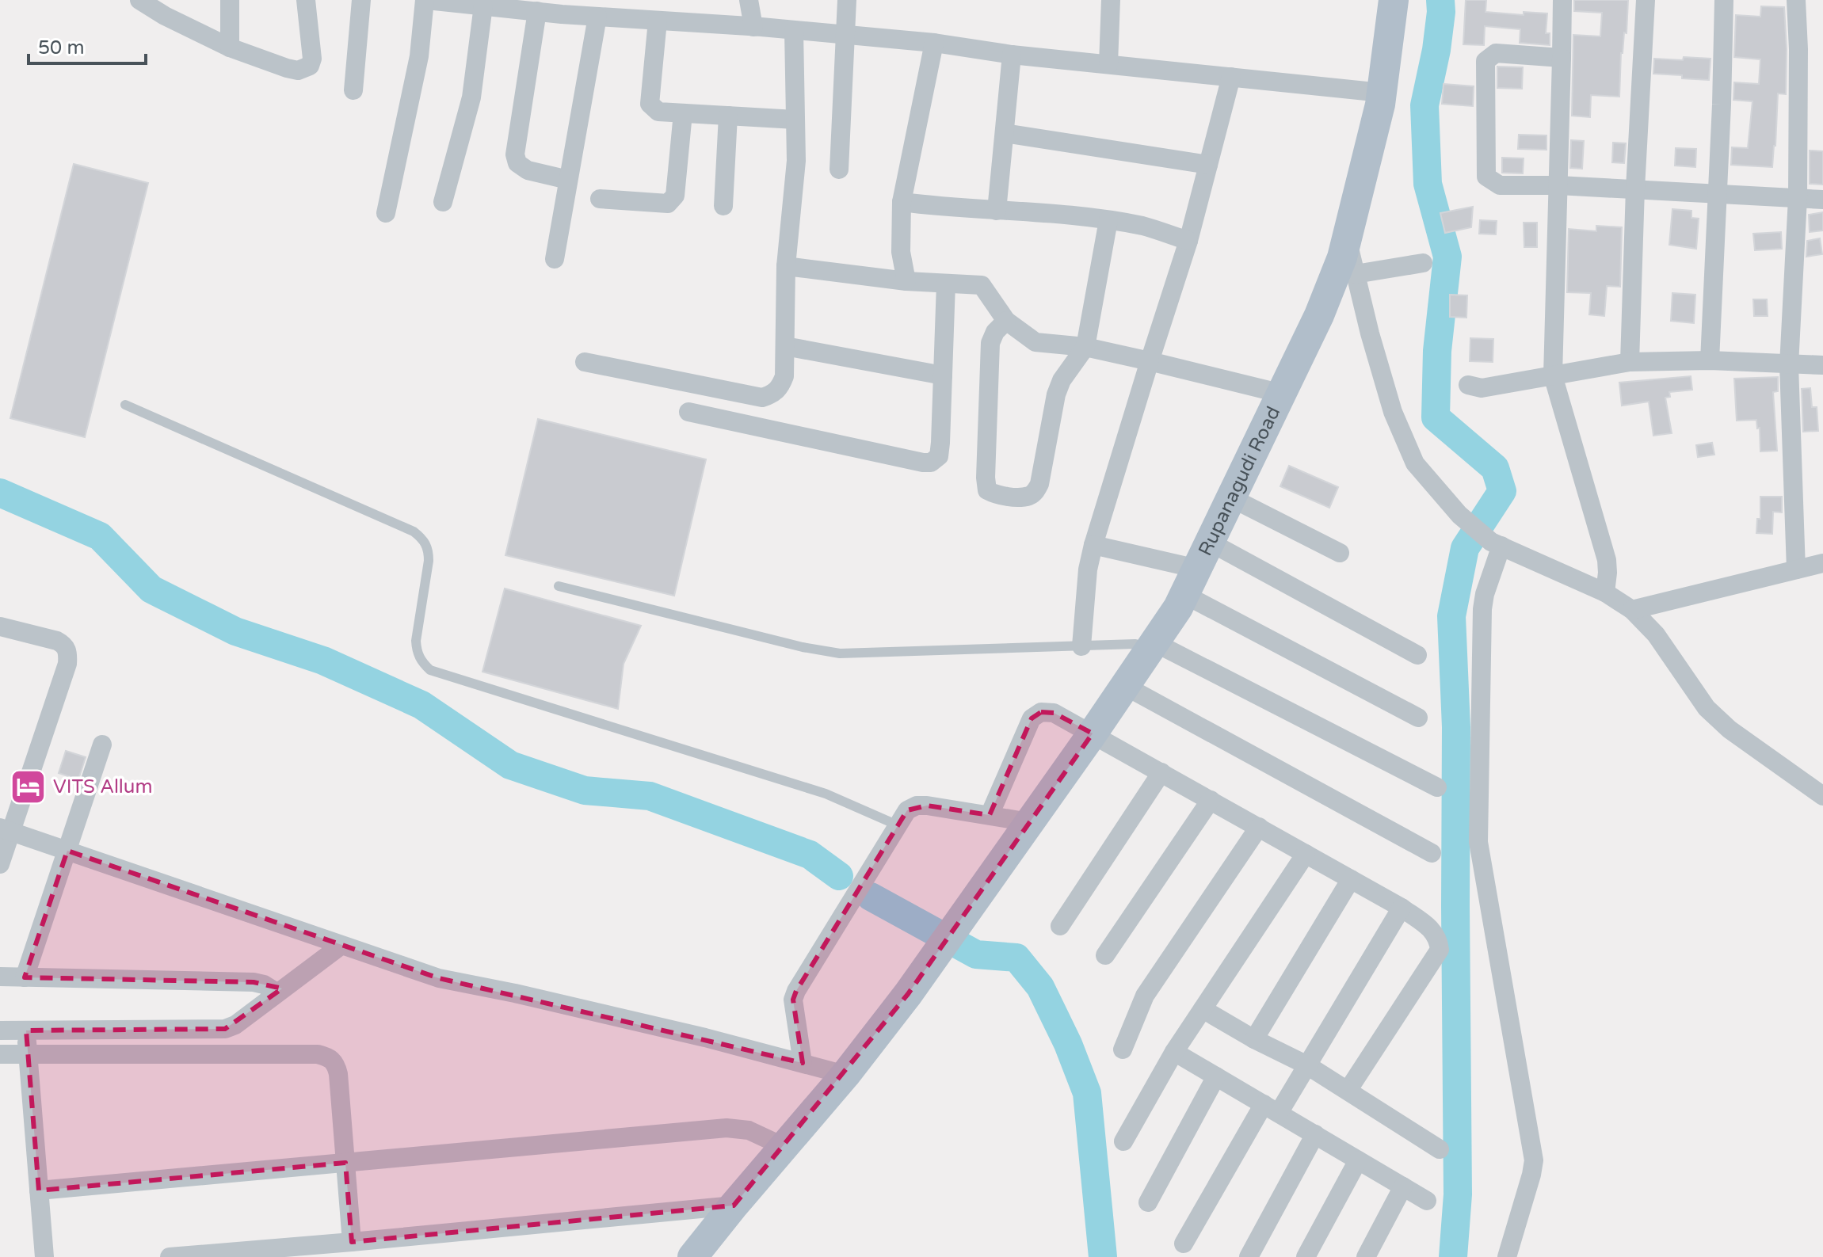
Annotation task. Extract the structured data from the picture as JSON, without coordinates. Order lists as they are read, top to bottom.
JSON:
{
  "streets": {
    "main road": ["Rupanagudi Road"]
  },
  "places": {
    "hotel": ["VITS Allum"]
  },
  "scale_bar": "50 m"
}
